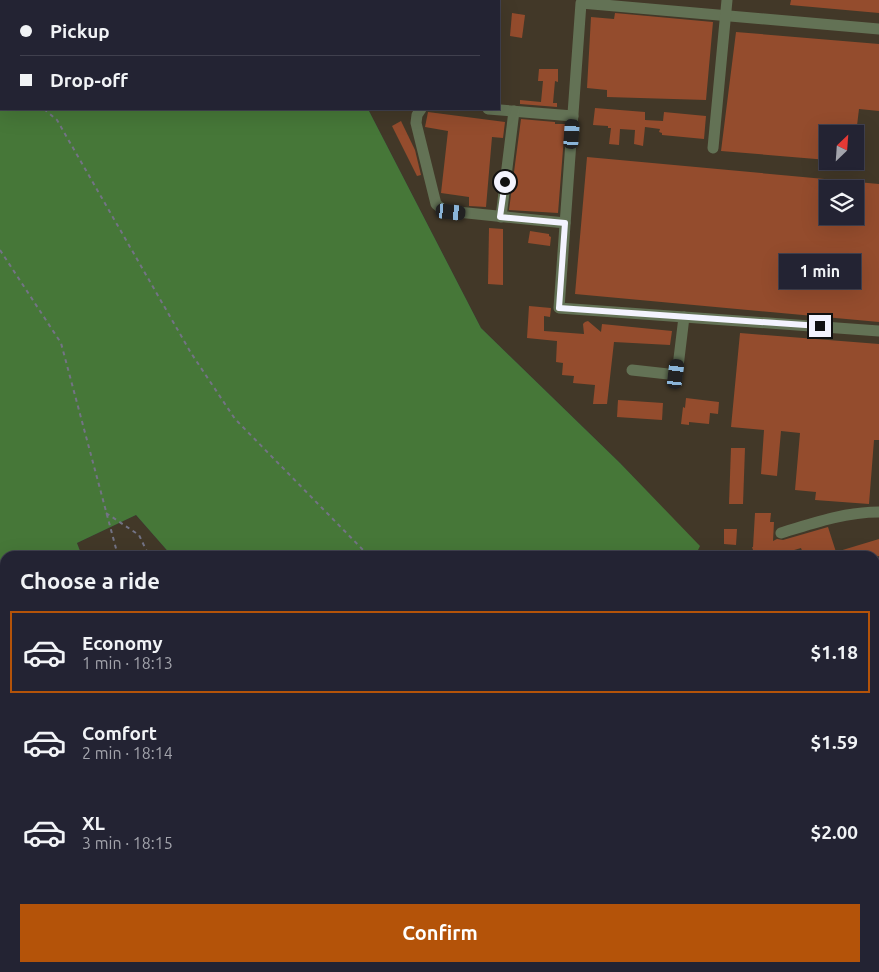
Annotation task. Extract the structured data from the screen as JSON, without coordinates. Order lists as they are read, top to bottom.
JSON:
{
  "north": "top right",
  "page": {
    "banner": ["Pickup", "Drop-off"],
    "bubble": "1 min",
    "heading": "Choose a ride",
    "list": [
      {
        "name": "Economy",
        "note": "1 min · 18:13",
        "value": "$1.18"
      },
      {
        "name": "Comfort",
        "note": "2 min · 18:14",
        "value": "$1.59"
      },
      {
        "name": "XL",
        "note": "3 min · 18:15",
        "value": "$2.00"
      }
    ],
    "buttons": "Confirm"
  }
}
